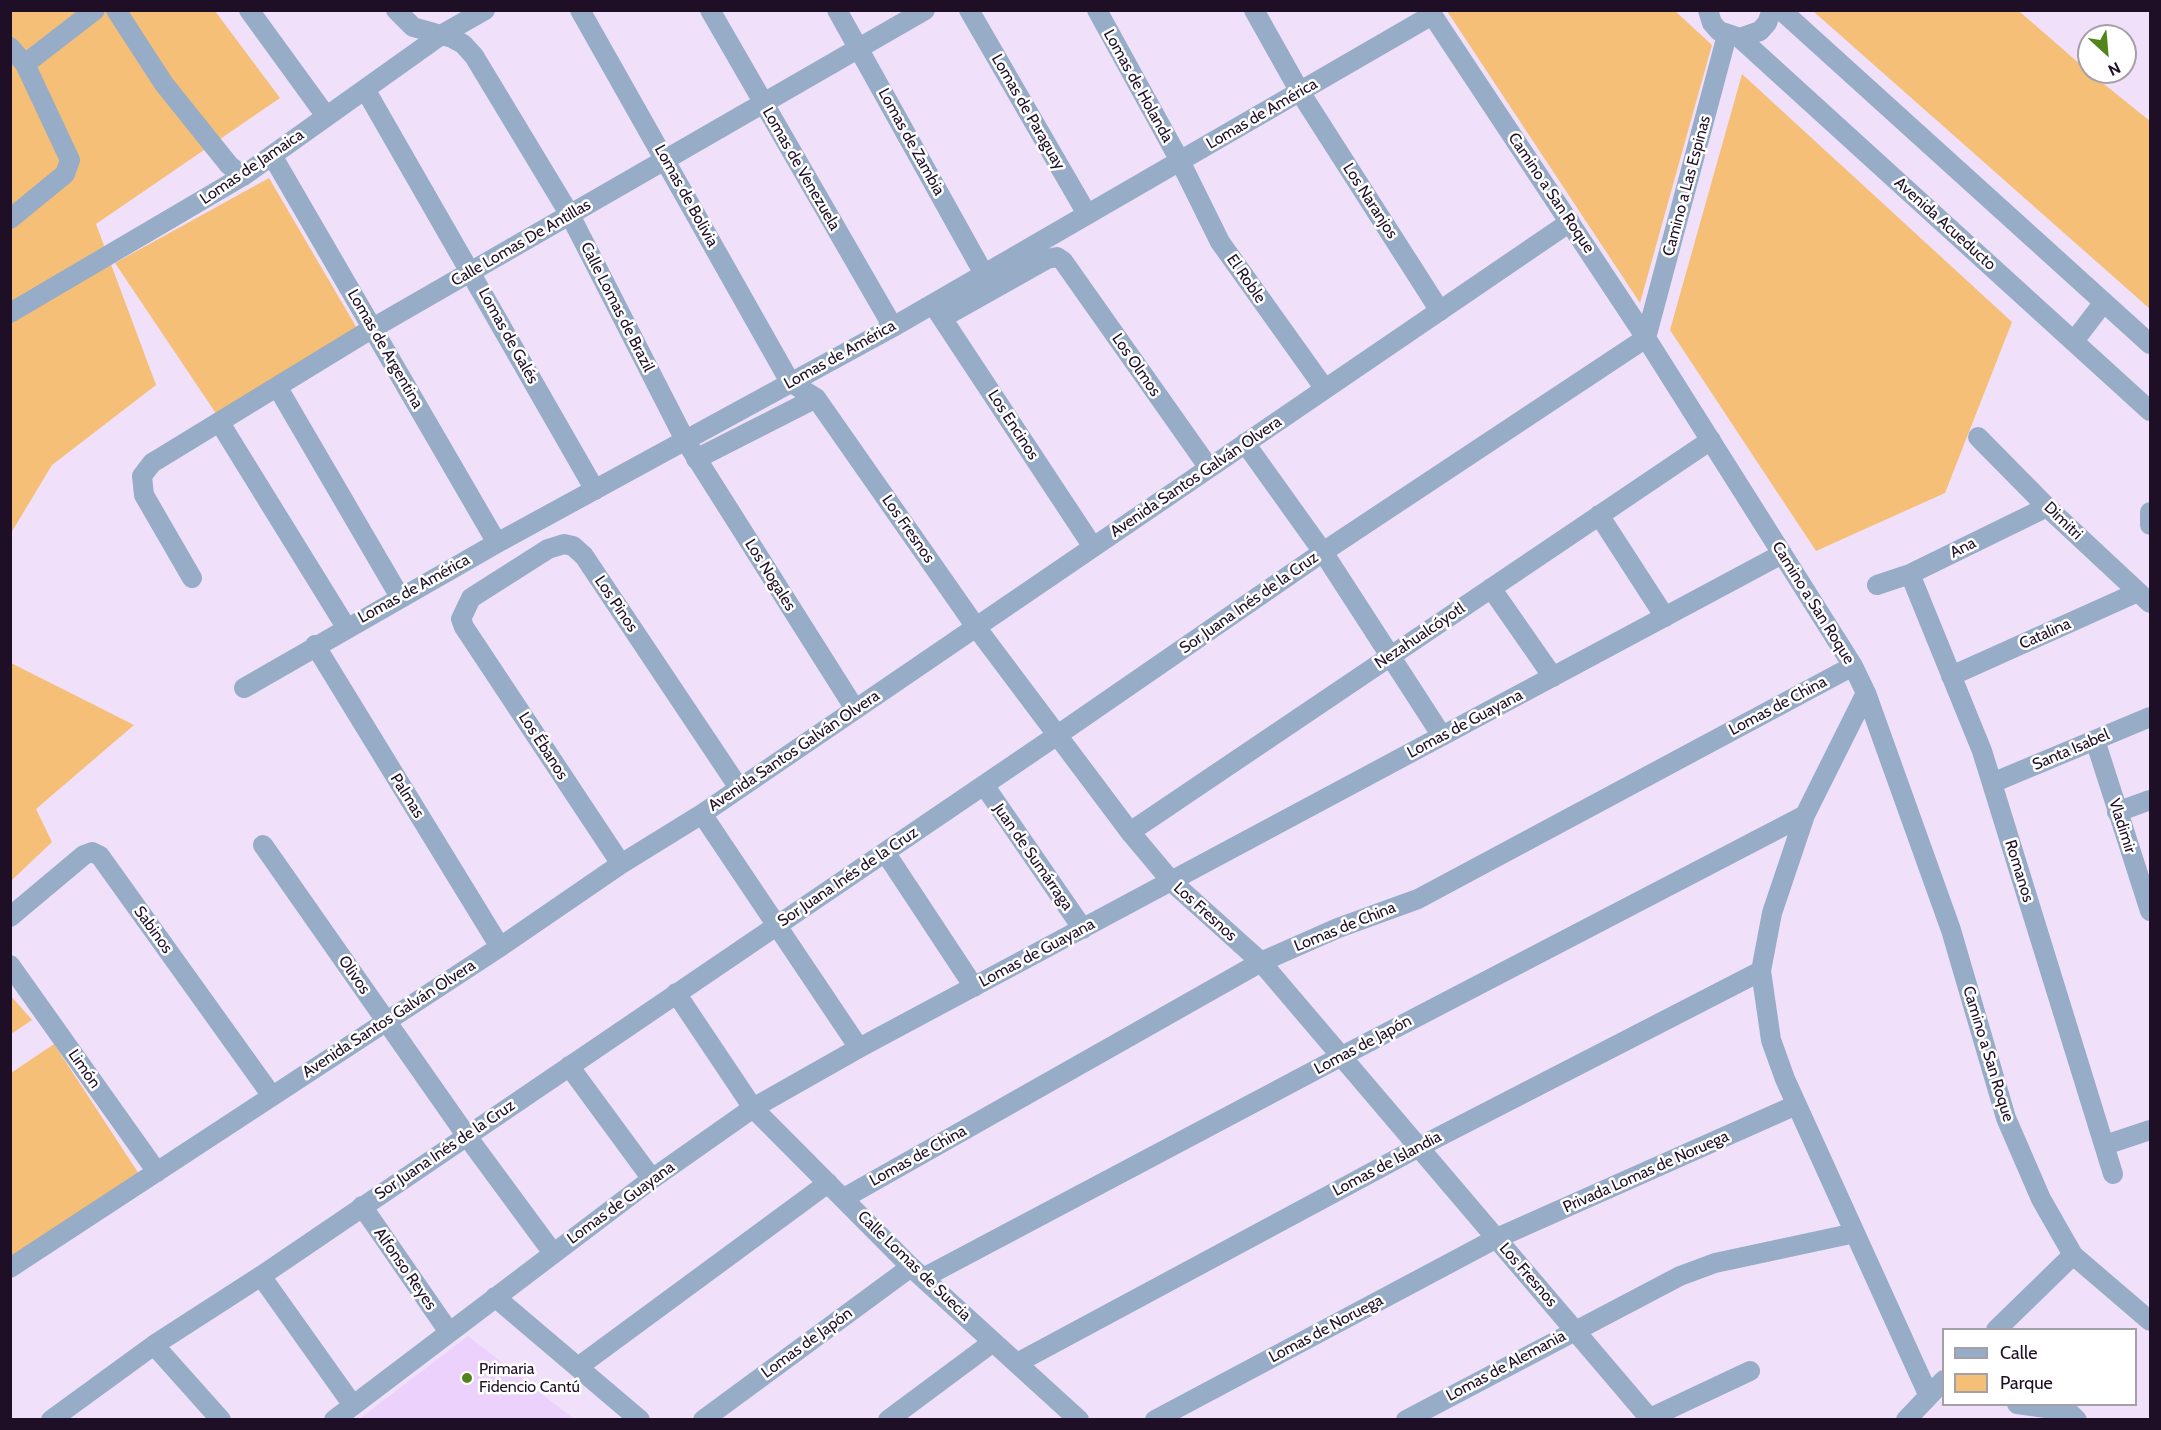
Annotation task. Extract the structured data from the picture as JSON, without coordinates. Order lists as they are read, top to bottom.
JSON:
{
  "streets": {
    "street": [
      "Lomas de Holanda",
      "Lomas de Paraguay",
      "Lomas de América",
      "Lomas de Zambia",
      "Lomas de Jamaica",
      "Lomas de Venezuela",
      "Camino a Las Espinas",
      "Camino a San Roque",
      "Lomas de Bolivia",
      "Los Naranjos",
      "Avenida Acueducto",
      "Calle Lomas De Antillas",
      "El Roble",
      "Calle Lomas de Brazil",
      "Lomas de Galés",
      "Lomas de Argentina",
      "Los Olmos",
      "Los Encinos",
      "Avenida Santos Galván Olvera",
      "Dimitri",
      "Los Fresnos",
      "Ana",
      "Los Nogales",
      "Sor Juana Inés de la Cruz",
      "Los Pinos",
      "Catalina",
      "Nezahualcóyotl",
      "Lomas de China",
      "Lomas de Guayana",
      "Los Ébanos",
      "Santa Isabel",
      "Palmas",
      "Vladimir",
      "Juan de Sumárraga",
      "Romanos",
      "Sabinos",
      "Olivos",
      "Lomas de Japón",
      "Limón",
      "Lomas de Islandia",
      "Privada Lomas de Noruega",
      "Calle Lomas de Suecia",
      "Alfonso Reyes",
      "Lomas de Noruega",
      "Lomas de Alemania"
    ]
  },
  "crossings": [
    ["Lomas de Holanda", "Lomas de América"],
    ["Lomas de Holanda", "El Roble"],
    ["Lomas de Paraguay", "Lomas de América"],
    ["Lomas de América", "Lomas de Zambia"],
    ["Lomas de América", "Lomas de Venezuela"],
    ["Lomas de América", "Camino a San Roque"],
    ["Lomas de América", "Lomas de Bolivia"],
    ["Lomas de América", "Los Naranjos"],
    ["Lomas de América", "El Roble"],
    ["Lomas de América", "Calle Lomas de Brazil"],
    ["Lomas de América", "Lomas de Galés"],
    ["Lomas de América", "Lomas de Argentina"],
    ["Lomas de América", "Los Olmos"],
    ["Lomas de América", "Los Encinos"],
    ["Lomas de América", "Los Fresnos"],
    ["Lomas de América", "Los Nogales"],
    ["Lomas de América", "Palmas"],
    ["Lomas de Zambia", "Calle Lomas De Antillas"],
    ["Lomas de Jamaica", "Calle Lomas de Brazil"],
    ["Lomas de Jamaica", "Lomas de Galés"],
    ["Lomas de Jamaica", "Lomas de Argentina"],
    ["Lomas de Venezuela", "Calle Lomas De Antillas"],
    ["Camino a Las Espinas", "Camino a San Roque"],
    ["Camino a Las Espinas", "Avenida Acueducto"],
    ["Camino a Las Espinas", "Sor Juana Inés de la Cruz"],
    ["Camino a San Roque", "Avenida Santos Galván Olvera"],
    ["Camino a San Roque", "Sor Juana Inés de la Cruz"],
    ["Camino a San Roque", "Nezahualcóyotl"],
    ["Camino a San Roque", "Lomas de China"],
    ["Camino a San Roque", "Lomas de Guayana"],
    ["Lomas de Bolivia", "Calle Lomas De Antillas"],
    ["Lomas de Bolivia", "Los Fresnos"],
    ["Los Naranjos", "Avenida Santos Galván Olvera"],
    ["Calle Lomas De Antillas", "Calle Lomas de Brazil"],
    ["Calle Lomas De Antillas", "Lomas de Galés"],
    ["Calle Lomas De Antillas", "Lomas de Argentina"],
    ["El Roble", "Avenida Santos Galván Olvera"],
    ["Calle Lomas de Brazil", "Los Nogales"],
    ["Los Olmos", "Los Encinos"],
    ["Los Olmos", "Avenida Santos Galván Olvera"],
    ["Los Encinos", "Avenida Santos Galván Olvera"],
    ["Avenida Santos Galván Olvera", "Los Fresnos"],
    ["Avenida Santos Galván Olvera", "Los Nogales"],
    ["Avenida Santos Galván Olvera", "Los Pinos"],
    ["Avenida Santos Galván Olvera", "Los Ébanos"],
    ["Avenida Santos Galván Olvera", "Palmas"],
    ["Avenida Santos Galván Olvera", "Sabinos"],
    ["Avenida Santos Galván Olvera", "Olivos"],
    ["Avenida Santos Galván Olvera", "Limón"],
    ["Dimitri", "Ana"],
    ["Dimitri", "Catalina"],
    ["Los Fresnos", "Sor Juana Inés de la Cruz"],
    ["Los Fresnos", "Nezahualcóyotl"],
    ["Los Fresnos", "Lomas de China"],
    ["Los Fresnos", "Lomas de Guayana"],
    ["Los Fresnos", "Lomas de Japón"],
    ["Los Fresnos", "Lomas de Islandia"],
    ["Los Fresnos", "Privada Lomas de Noruega"],
    ["Los Fresnos", "Lomas de Noruega"],
    ["Los Fresnos", "Lomas de Alemania"],
    ["Ana", "Romanos"],
    ["Sor Juana Inés de la Cruz", "Juan de Sumárraga"],
    ["Sor Juana Inés de la Cruz", "Olivos"],
    ["Sor Juana Inés de la Cruz", "Calle Lomas de Suecia"],
    ["Sor Juana Inés de la Cruz", "Alfonso Reyes"],
    ["Los Pinos", "Los Ébanos"],
    ["Catalina", "Romanos"],
    ["Lomas de China", "Calle Lomas de Suecia"],
    ["Lomas de Guayana", "Juan de Sumárraga"],
    ["Lomas de Guayana", "Olivos"],
    ["Lomas de Guayana", "Calle Lomas de Suecia"],
    ["Lomas de Guayana", "Alfonso Reyes"],
    ["Santa Isabel", "Vladimir"],
    ["Santa Isabel", "Romanos"],
    ["Lomas de Japón", "Calle Lomas de Suecia"],
    ["Lomas de Islandia", "Calle Lomas de Suecia"],
    ["Privada Lomas de Noruega", "Lomas de Noruega"]
  ],
  "places": ["Primaria Fidencio Cantú"],
  "legend": ["Calle", "Parque"],
  "north": "bottom right"
}
